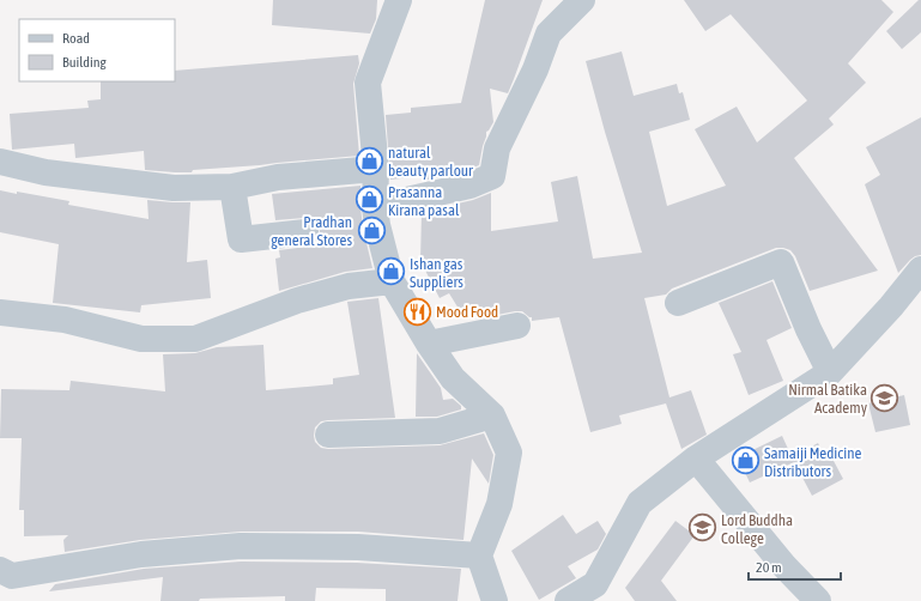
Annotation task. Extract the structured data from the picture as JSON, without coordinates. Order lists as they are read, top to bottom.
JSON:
{
  "places": {
    "shop": [
      "natural beauty parlour",
      "Prasanna Kirana pasal",
      "Pradhan general Stores",
      "Ishan gas Suppliers",
      "Samaiji Medicine Distributors"
    ],
    "restaurant": ["Mood Food"],
    "school or university": ["Nirmal Batika Academy", "Lord Buddha College"]
  },
  "legend": ["Road", "Building"],
  "scale_bar": "20 m"
}
